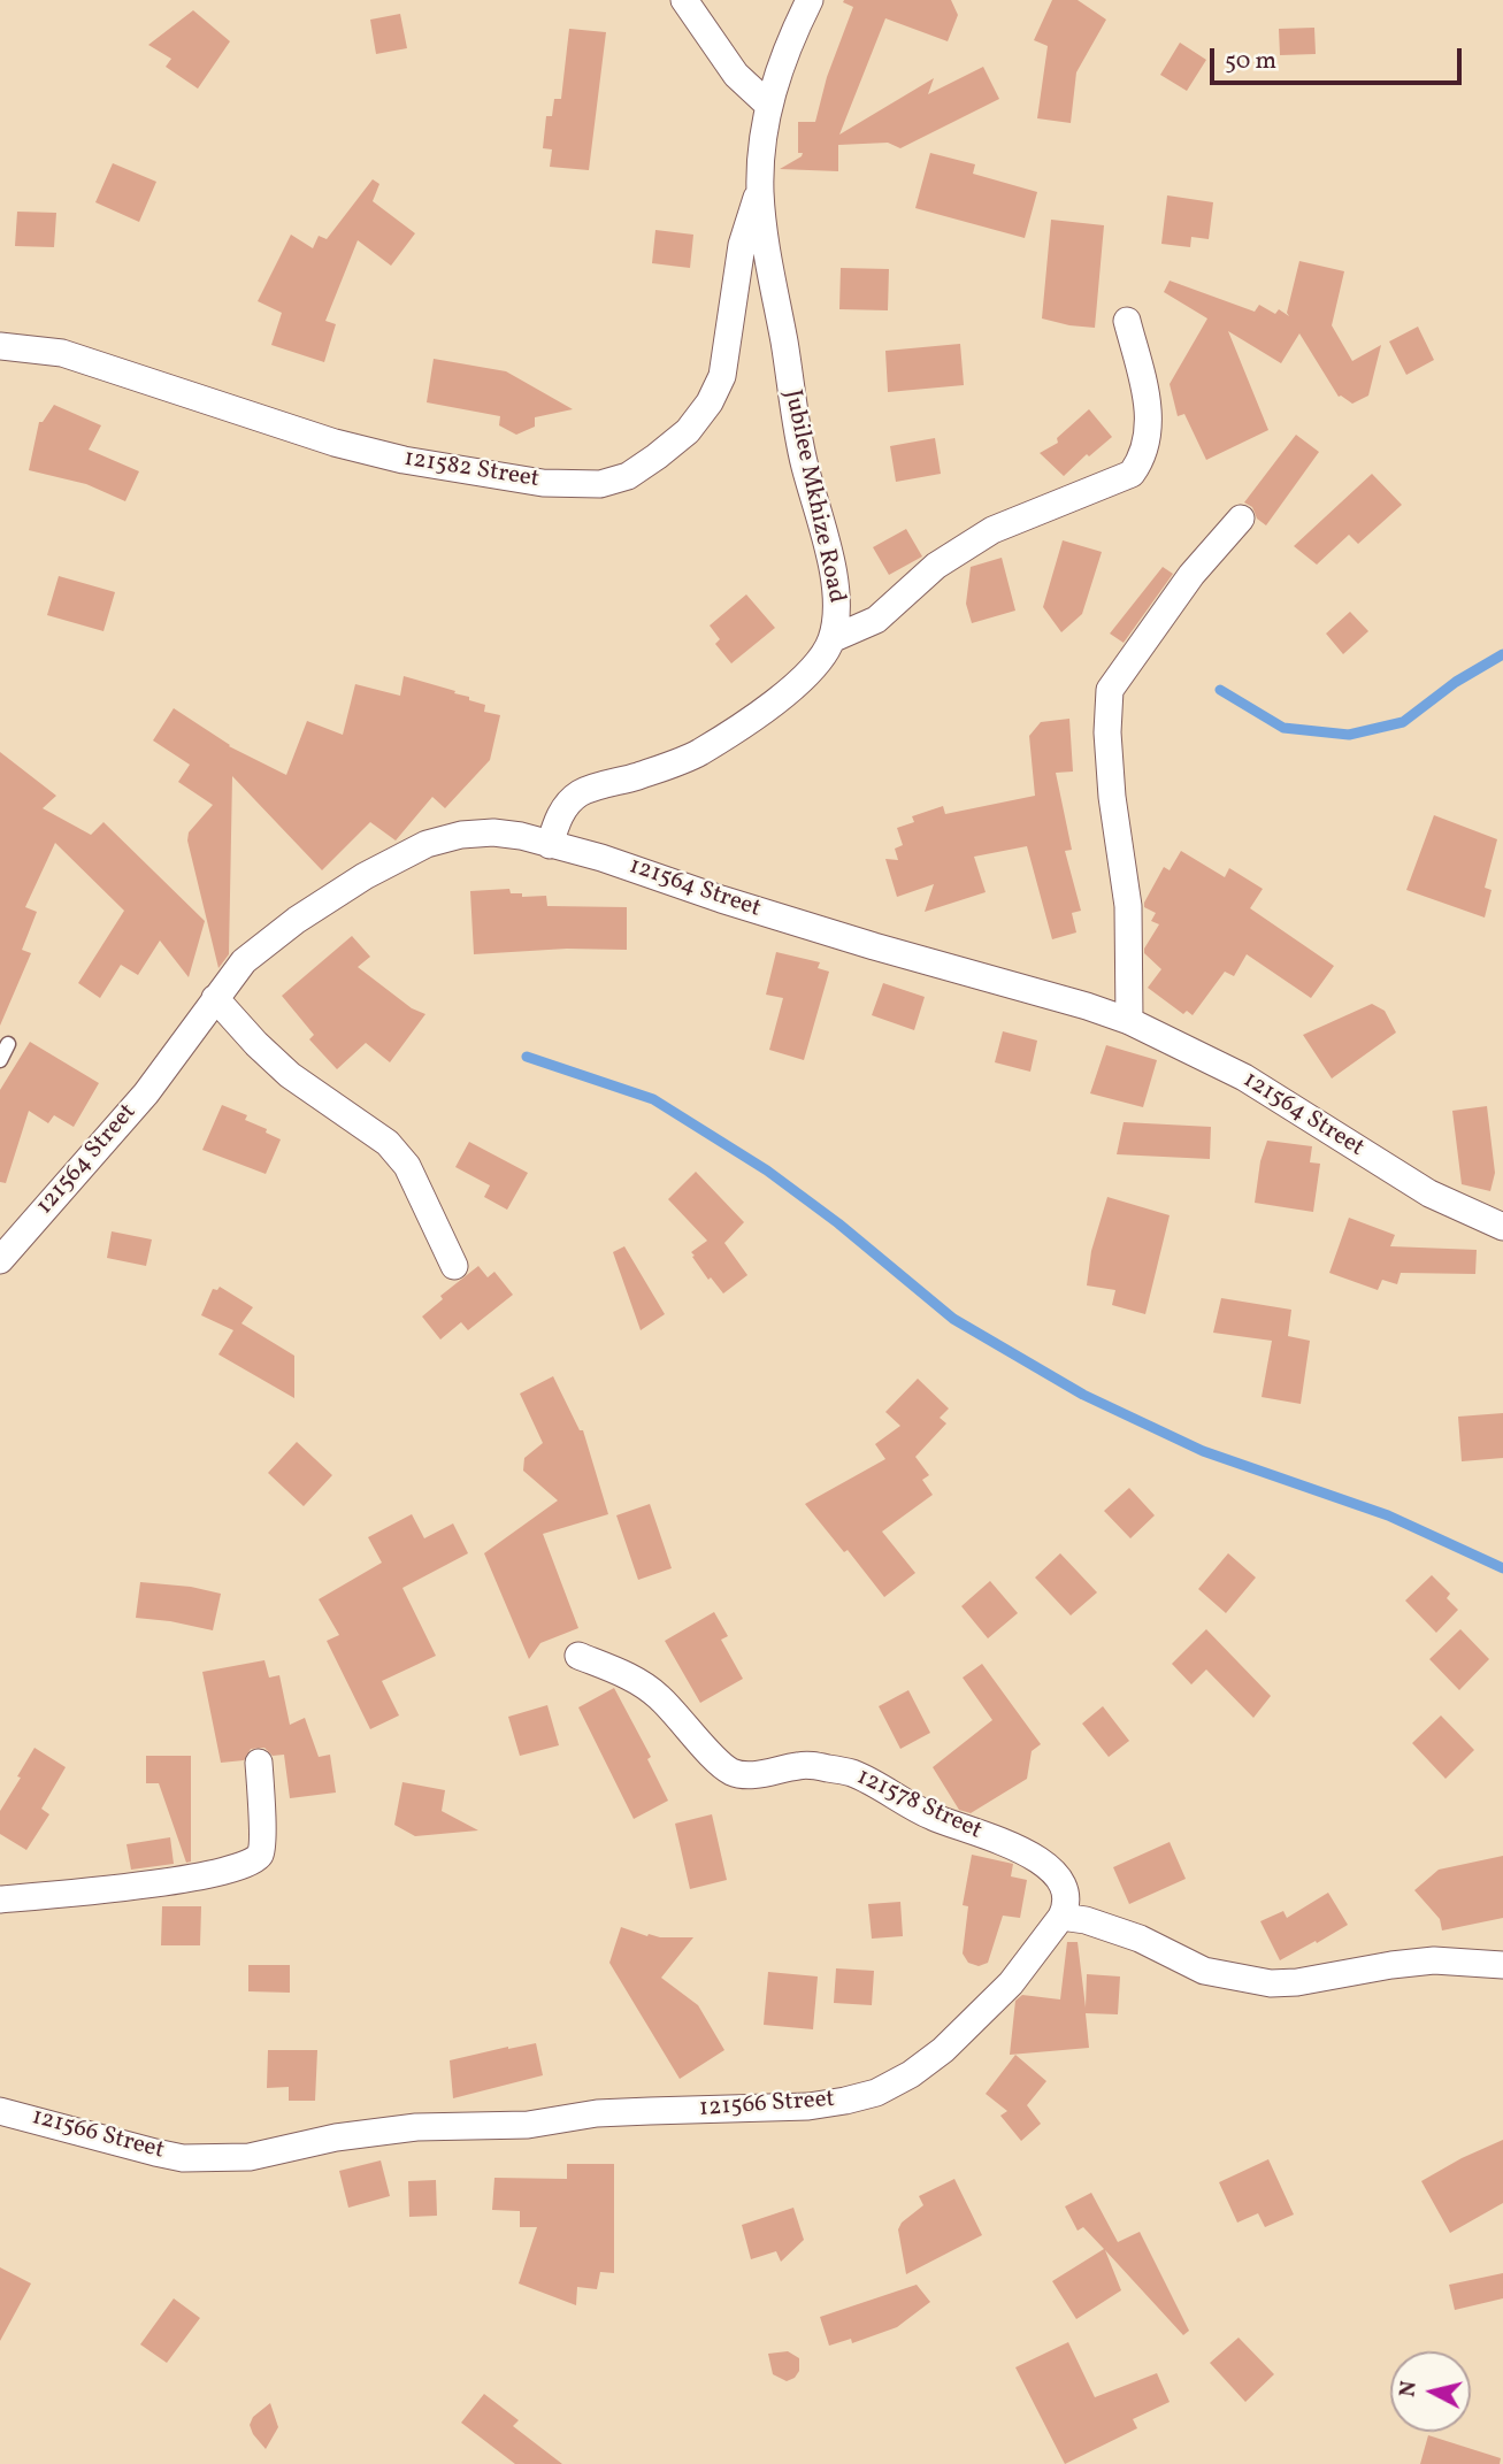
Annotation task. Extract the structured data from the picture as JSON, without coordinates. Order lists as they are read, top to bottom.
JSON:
{
  "streets": {
    "street": [
      "121582 Street",
      "Jubilee Mkhize Road",
      "121564 Street",
      "121578 Street",
      "121566 Street"
    ]
  },
  "crossings": [
    ["121582 Street", "Jubilee Mkhize Road"],
    ["Jubilee Mkhize Road", "121564 Street"],
    ["121578 Street", "121566 Street"]
  ],
  "scale_bar": "50 m",
  "north": "left"
}
